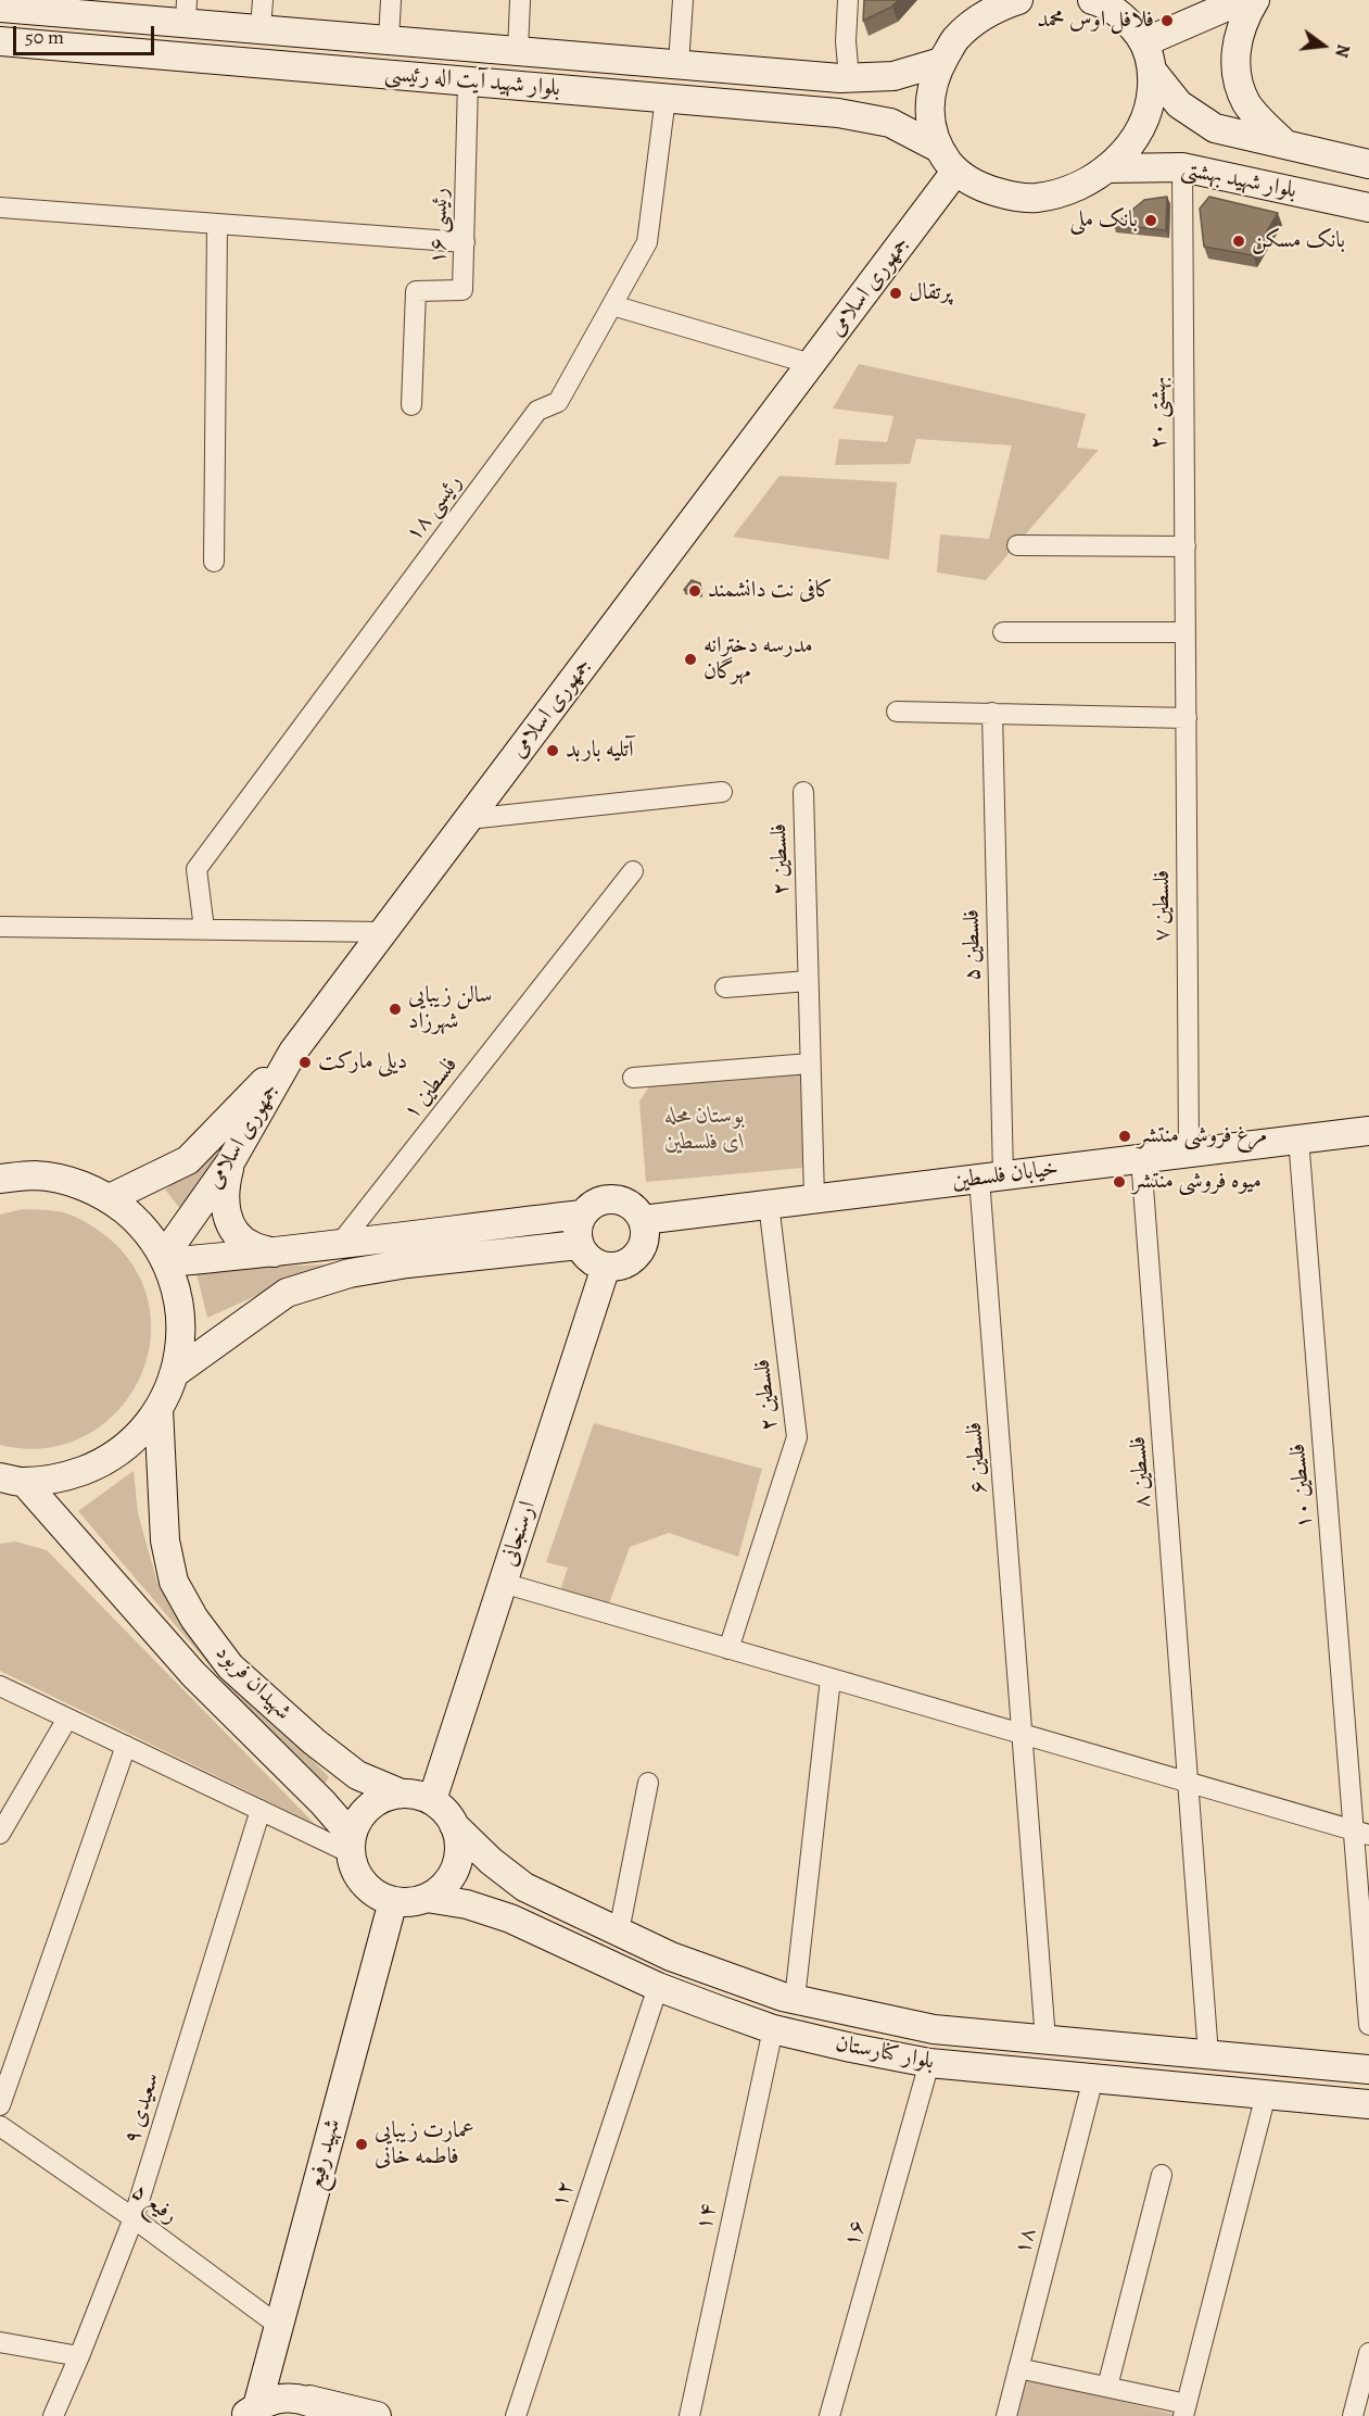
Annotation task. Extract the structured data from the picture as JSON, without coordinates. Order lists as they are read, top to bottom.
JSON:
{
  "streets": {
    "main road": [
      "بلوار شهید آیت اله رئیسی",
      "بلوار شهید بهشتی",
      "جمهوری اسلامی",
      "خیابان فلسطین",
      "ارسنجانی",
      "شهيدان فربود",
      "بلوار کنارستان",
      "شهید رفیع"
    ],
    "street": [
      "رئیسی ۱۶",
      "بهشتی ۲۰",
      "رئیسی ۱۸",
      "فلسطین ۲",
      "فلسطین ۷",
      "فلسطین ۵",
      "فلسطین ۱",
      "فلسطین ۶",
      "فلسطین ۸",
      "فلسطین ۱۰",
      "سعیدی ۹",
      "۱۲",
      "رفیع ۵",
      "۱۴",
      "۱۶",
      "۱۸"
    ]
  },
  "crossings": [
    ["بلوار شهید آیت اله رئیسی", "رئیسی ۱۶"],
    ["بلوار شهید آیت اله رئیسی", "رئیسی ۱۸"],
    ["بلوار شهید بهشتی", "بهشتی ۲۰"],
    ["بهشتی ۲۰", "فلسطین ۷"],
    ["فلسطین ۲", "خیابان فلسطین"],
    ["فلسطین ۷", "خیابان فلسطین"],
    ["فلسطین ۵", "خیابان فلسطین"],
    ["فلسطین ۵", "فلسطین ۶"],
    ["خیابان فلسطین", "فلسطین ۶"],
    ["خیابان فلسطین", "فلسطین ۸"],
    ["خیابان فلسطین", "فلسطین ۱۰"],
    ["خیابان فلسطین", "ارسنجانی"],
    ["فلسطین ۶", "بلوار کنارستان"],
    ["فلسطین ۸", "بلوار کنارستان"],
    ["ارسنجانی", "شهيدان فربود"],
    ["ارسنجانی", "بلوار کنارستان"],
    ["ارسنجانی", "شهید رفیع"],
    ["شهيدان فربود", "بلوار کنارستان"],
    ["شهيدان فربود", "شهید رفیع"],
    ["بلوار کنارستان", "شهید رفیع"],
    ["بلوار کنارستان", "۱۲"],
    ["بلوار کنارستان", "۱۴"],
    ["بلوار کنارستان", "۱۶"],
    ["بلوار کنارستان", "۱۸"],
    ["سعیدی ۹", "رفیع ۵"],
    ["شهید رفیع", "رفیع ۵"]
  ],
  "parks": ["بوستان محله ای فلسطین"],
  "places": [
    "فلافل اوس محمد",
    "بانک ملی",
    "بانک مسکن",
    "پرتقال",
    "کافی نت دانشمند",
    "مدرسه دخترانه مهرگان",
    "آتلیه باربد",
    "سالن زیبایی شهرزاد",
    "دیلی مارکت",
    "مرغ فروشی منتشر",
    "میوه فروشی منتشر",
    "عمارت زیبایی فاطمه خانی"
  ],
  "scale_bar": "50 m",
  "north": "right"
}
